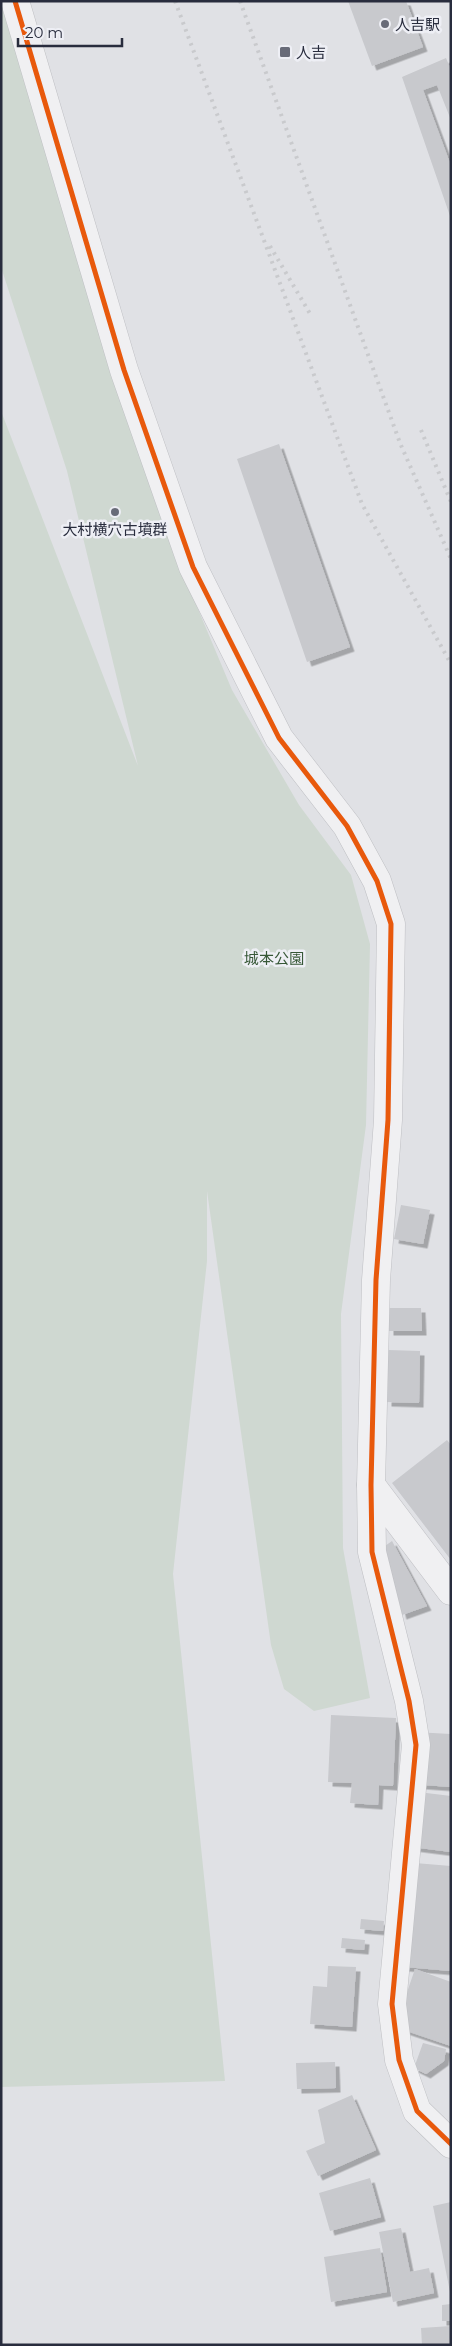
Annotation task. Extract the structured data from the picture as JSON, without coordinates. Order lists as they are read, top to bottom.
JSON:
{
  "parks": ["城本公園"],
  "places": {
    "other": ["人吉駅", "大村横穴古墳群"],
    "transit": ["人吉"]
  },
  "scale_bar": "20 m"
}
